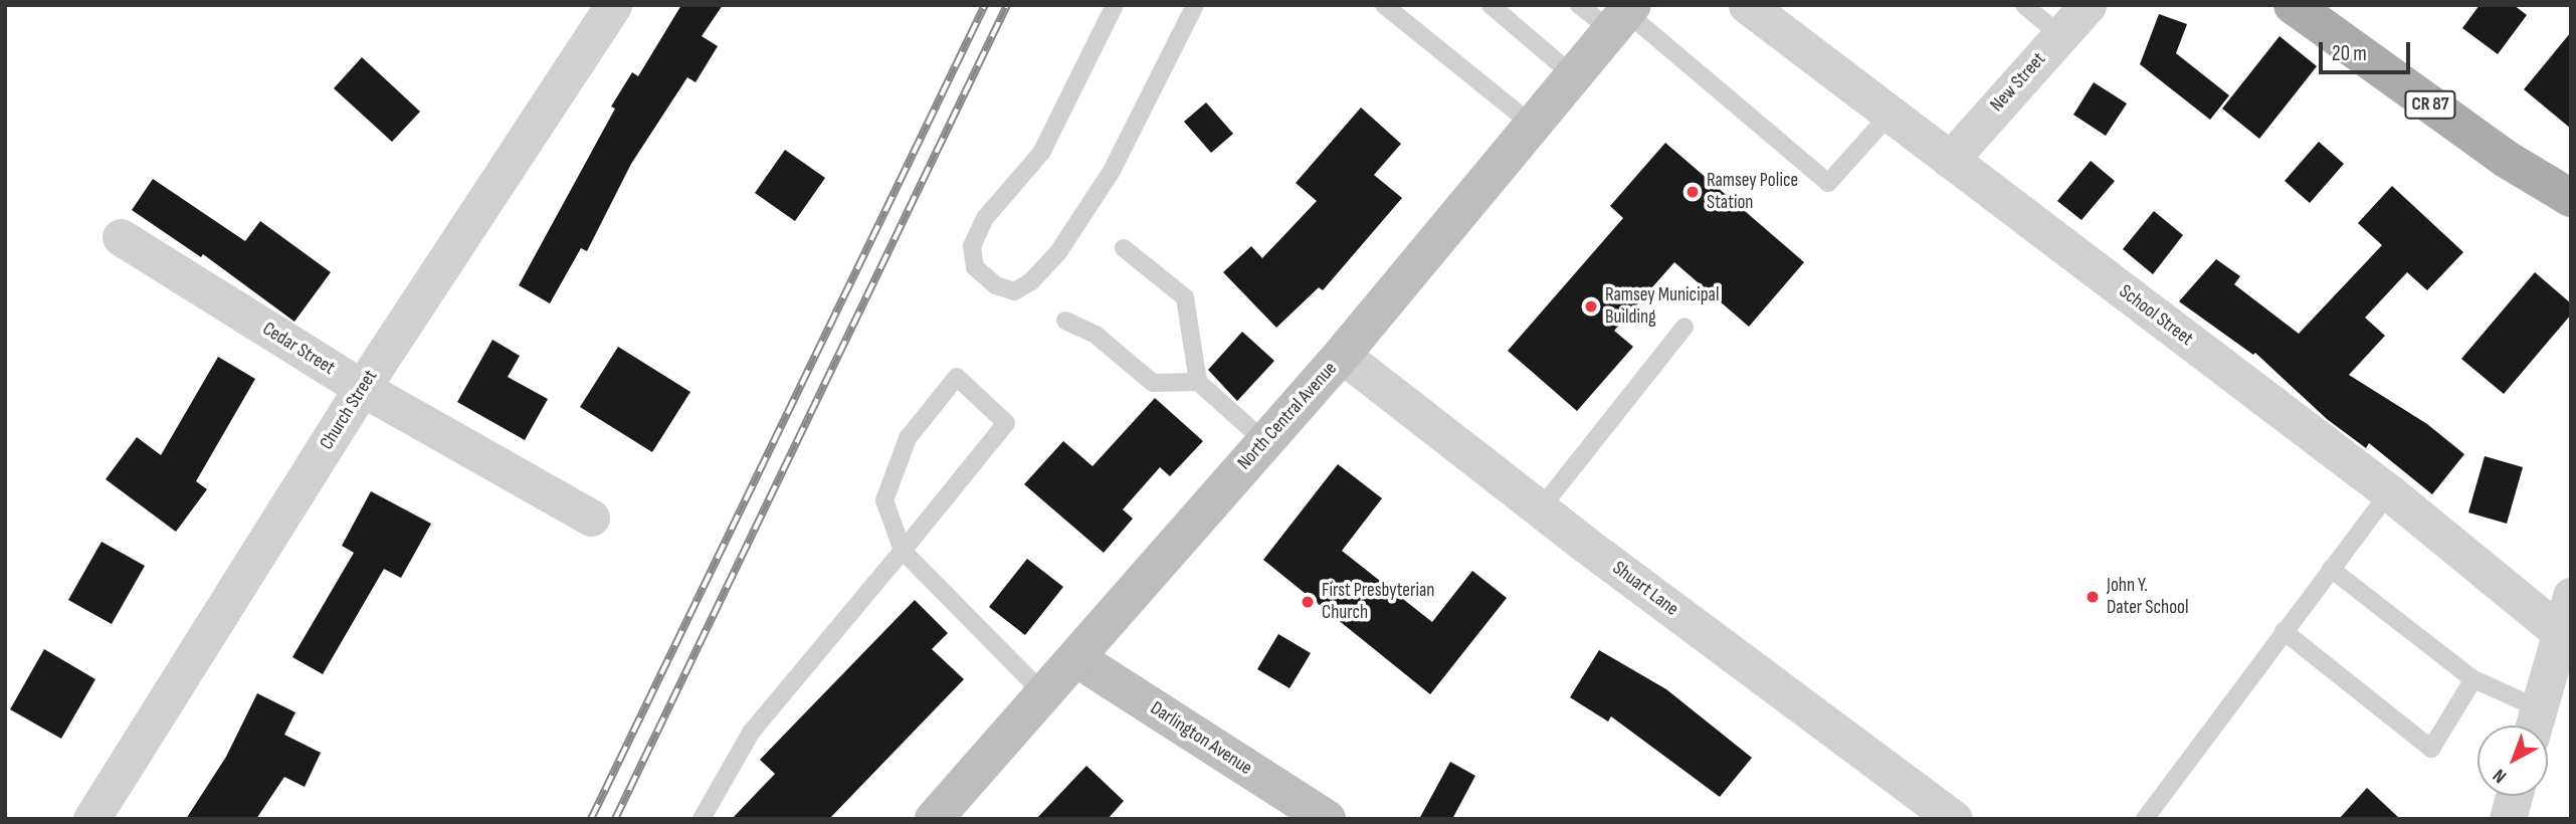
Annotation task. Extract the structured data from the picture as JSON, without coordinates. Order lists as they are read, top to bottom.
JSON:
{
  "streets": {
    "main road": ["CR 87", "North Central Avenue", "Darlington Avenue"],
    "street": [
      "New Street",
      "School Street",
      "Cedar Street",
      "Church Street",
      "Shuart Lane"
    ]
  },
  "crossings": [
    ["New Street", "School Street"],
    ["Cedar Street", "Church Street"],
    ["North Central Avenue", "Shuart Lane"],
    ["North Central Avenue", "Darlington Avenue"]
  ],
  "places": [
    "Ramsey Police Station",
    "Ramsey Municipal Building",
    "John Y. Dater School",
    "First Presbyterian Church"
  ],
  "scale_bar": "20 m",
  "north": "bottom left"
}
